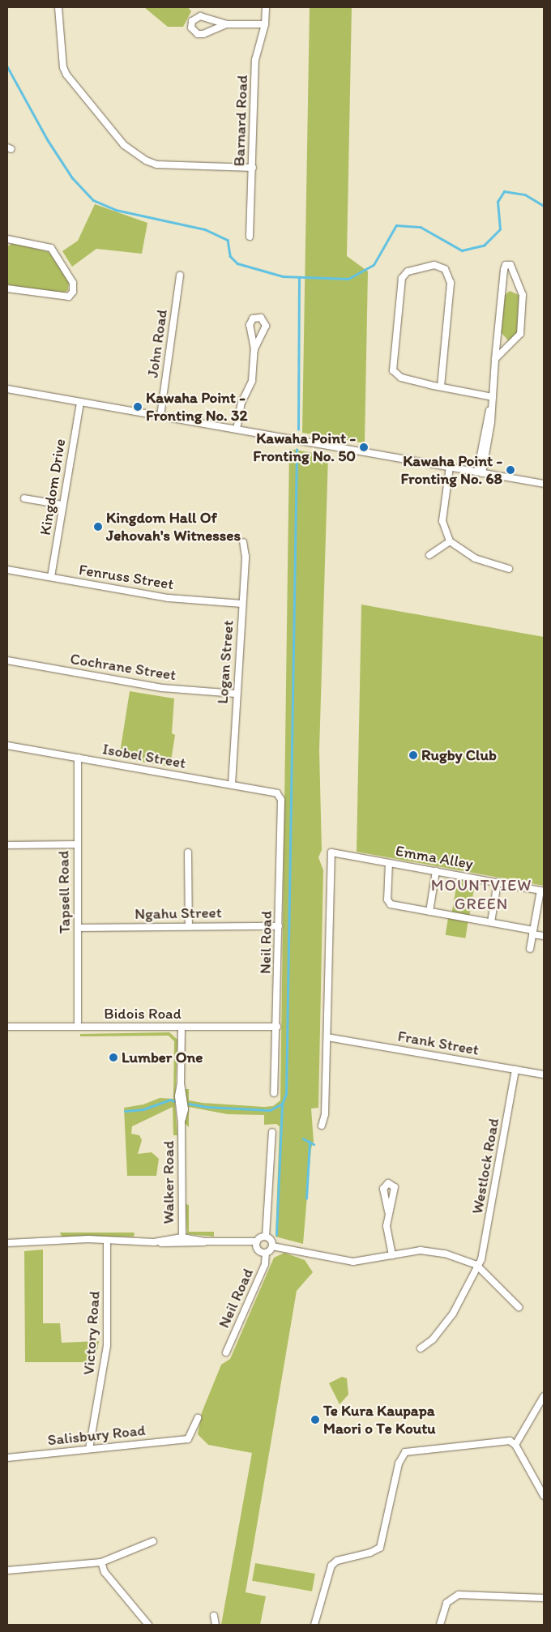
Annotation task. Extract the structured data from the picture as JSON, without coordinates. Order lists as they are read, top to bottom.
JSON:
{
  "streets": {
    "street": [
      "Barnard Road",
      "John Road",
      "Kingdom Drive",
      "Fenruss Street",
      "Logan Street",
      "Cochrane Street",
      "Isobel Street",
      "Emma Alley",
      "Tapsell Road",
      "Ngahu Street",
      "Neil Road",
      "Bidois Road",
      "Frank Street",
      "Westlock Road",
      "Walker Road",
      "Victory Road",
      "Salisbury Road"
    ]
  },
  "crossings": [
    ["Kingdom Drive", "Fenruss Street"],
    ["Fenruss Street", "Logan Street"],
    ["Logan Street", "Cochrane Street"],
    ["Logan Street", "Isobel Street"],
    ["Isobel Street", "Tapsell Road"],
    ["Isobel Street", "Neil Road"],
    ["Emma Alley", "Frank Street"],
    ["Tapsell Road", "Ngahu Street"],
    ["Tapsell Road", "Bidois Road"],
    ["Ngahu Street", "Neil Road"],
    ["Neil Road", "Bidois Road"],
    ["Bidois Road", "Walker Road"],
    ["Frank Street", "Westlock Road"],
    ["Victory Road", "Salisbury Road"]
  ],
  "districts": ["MOUNTVIEW GREEN"],
  "places": [
    "Kawaha Point - Fronting No. 32",
    "Kawaha Point - Fronting No. 50",
    "Kawaha Point - Fronting No. 68",
    "Kingdom Hall Of Jehovah's Witnesses",
    "Rugby Club",
    "Lumber One",
    "Te Kura Kaupapa Maori o Te Koutu"
  ]
}
